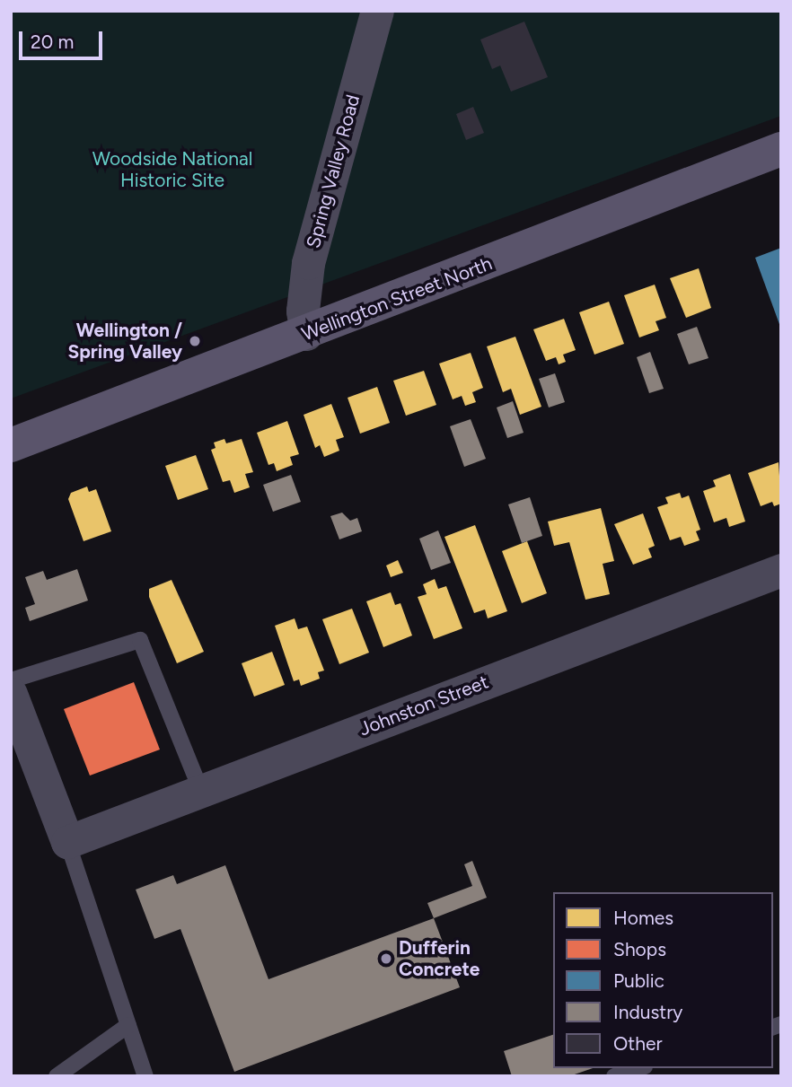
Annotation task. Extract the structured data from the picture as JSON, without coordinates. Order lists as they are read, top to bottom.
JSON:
{
  "streets": {
    "street": ["Spring Valley Road", "Wellington Street North", "Johnston Street"]
  },
  "crossings": [
    ["Spring Valley Road", "Wellington Street North"]
  ],
  "parks": ["Woodside National Historic Site"],
  "places": ["Wellington / Spring Valley", "Dufferin Concrete"],
  "legend": [
    "Homes",
    "Shops",
    "Public",
    "Industry",
    "Other"
  ],
  "scale_bar": "20 m"
}
